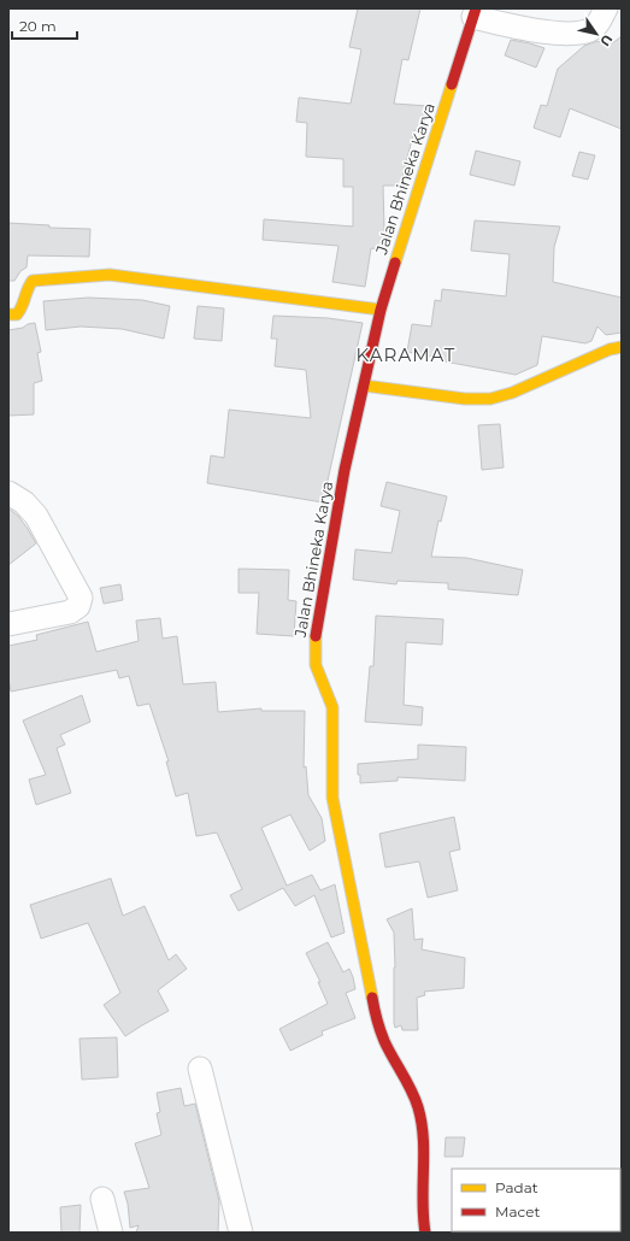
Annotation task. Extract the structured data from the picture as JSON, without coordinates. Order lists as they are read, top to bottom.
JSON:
{
  "streets": {
    "street": ["Jalan Bhineka Karya"]
  },
  "districts": ["KARAMAT"],
  "legend": ["Padat", "Macet"],
  "scale_bar": "20 m",
  "north": "bottom right"
}
